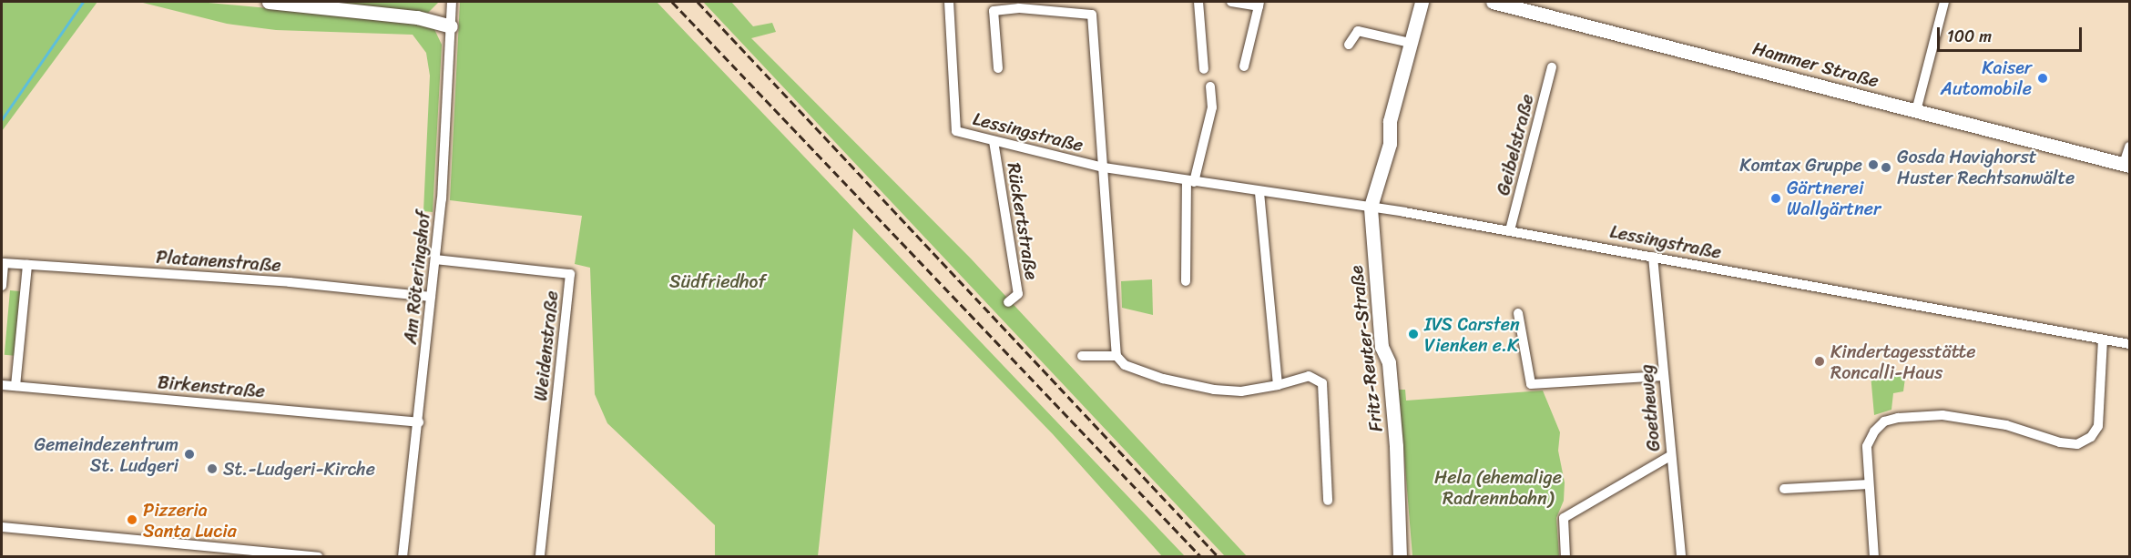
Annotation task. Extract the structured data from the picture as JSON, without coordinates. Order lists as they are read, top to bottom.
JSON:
{
  "streets": {
    "main road": ["Hammer Straße", "Fritz-Reuter-Straße"],
    "street": [
      "Lessingstraße",
      "Geibelstraße",
      "Rückertstraße",
      "Platanenstraße",
      "Am Röteringshof",
      "Weidenstraße",
      "Birkenstraße",
      "Goetheweg"
    ]
  },
  "crossings": [
    ["Lessingstraße", "Geibelstraße"],
    ["Lessingstraße", "Rückertstraße"],
    ["Lessingstraße", "Fritz-Reuter-Straße"],
    ["Lessingstraße", "Goetheweg"],
    ["Platanenstraße", "Am Röteringshof"],
    ["Am Röteringshof", "Weidenstraße"],
    ["Am Röteringshof", "Birkenstraße"]
  ],
  "parks": ["Südfriedhof", "Hela (ehemalige Radrennbahn)"],
  "places": [
    "Kaiser Automobile",
    "Komtax Gruppe",
    "Gosda Havighorst Huster Rechtsanwälte",
    "Gärtnerei Wallgärtner",
    "IVS Carsten Vienken e.K",
    "Kindertagesstätte Roncalli-Haus",
    "Gemeindezentrum St. Ludgeri",
    "St.-Ludgeri-Kirche",
    "Pizzeria Santa Lucia"
  ],
  "scale_bar": "100 m"
}
